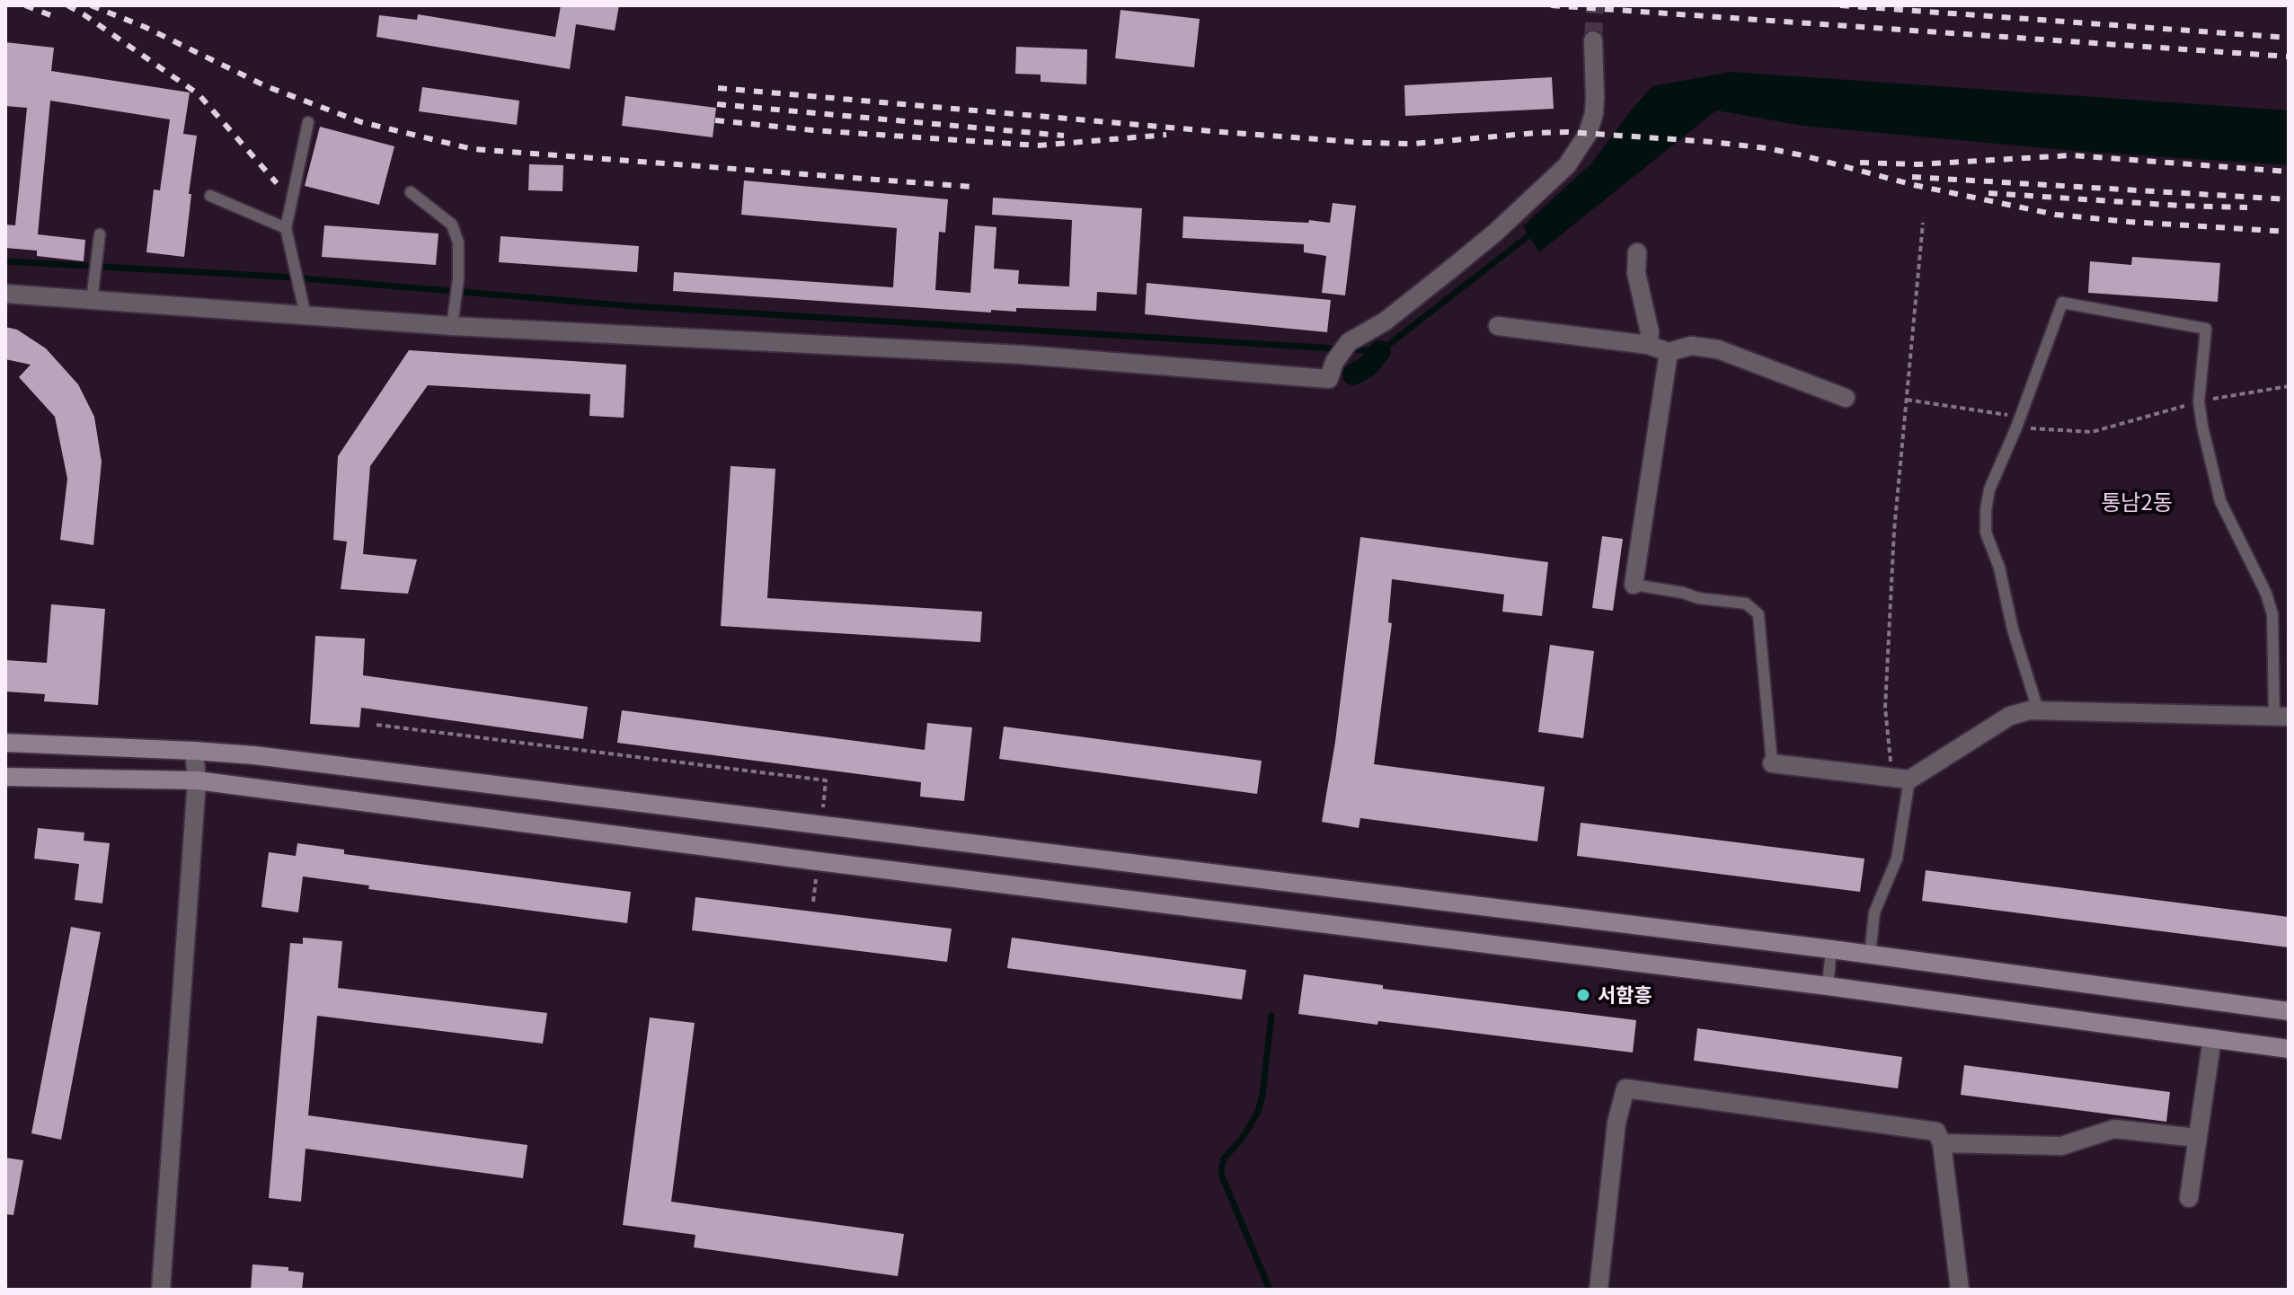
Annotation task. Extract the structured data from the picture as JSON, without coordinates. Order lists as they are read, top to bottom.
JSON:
{
  "districts": ["통남2동"],
  "places": ["서함흥"]
}
